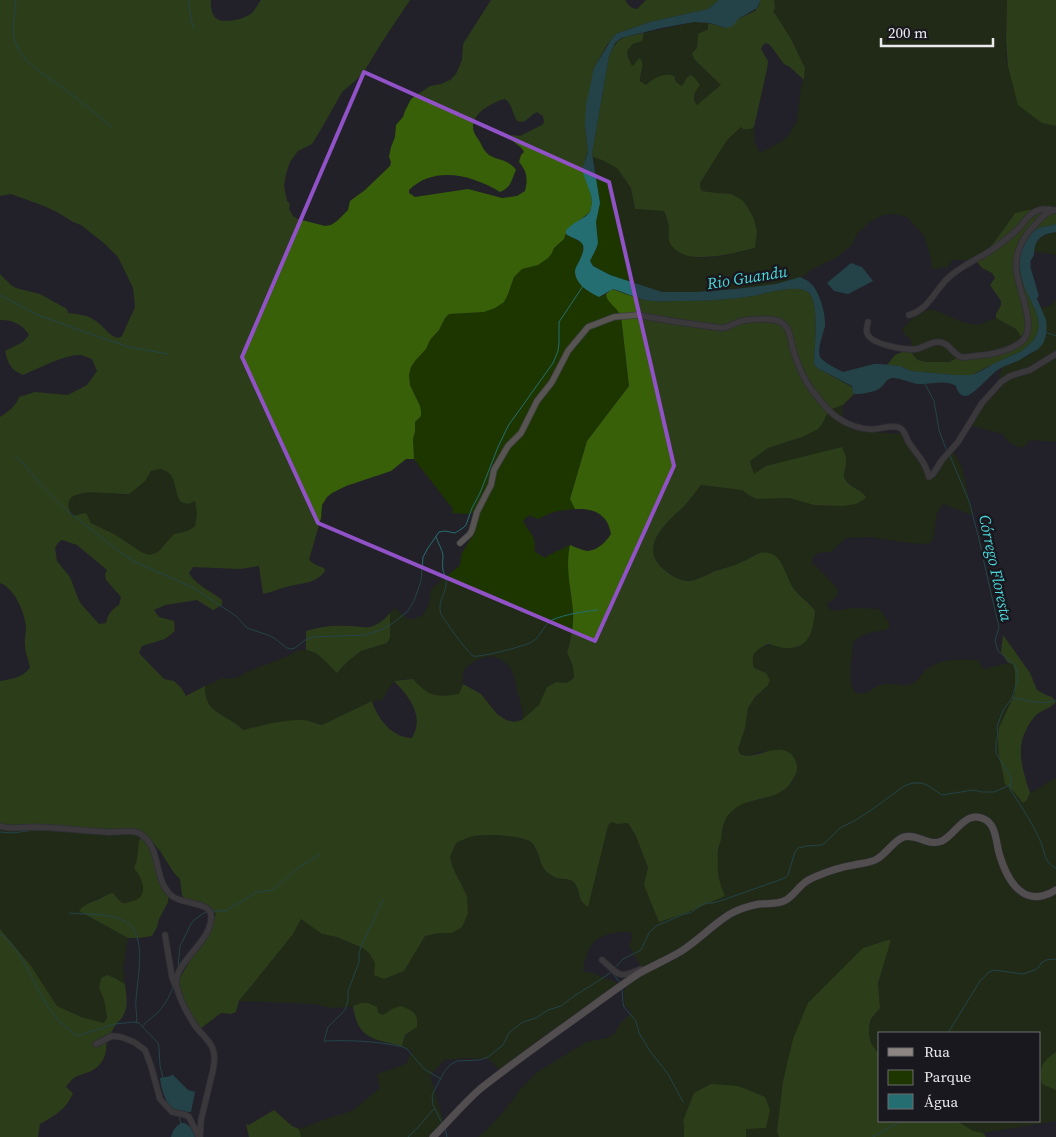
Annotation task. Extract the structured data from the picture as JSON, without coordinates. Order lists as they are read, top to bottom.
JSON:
{
  "water": ["Rio Guandu", "Córrego Floresta"],
  "legend": ["Rua", "Parque", "Água"],
  "scale_bar": "200 m"
}
